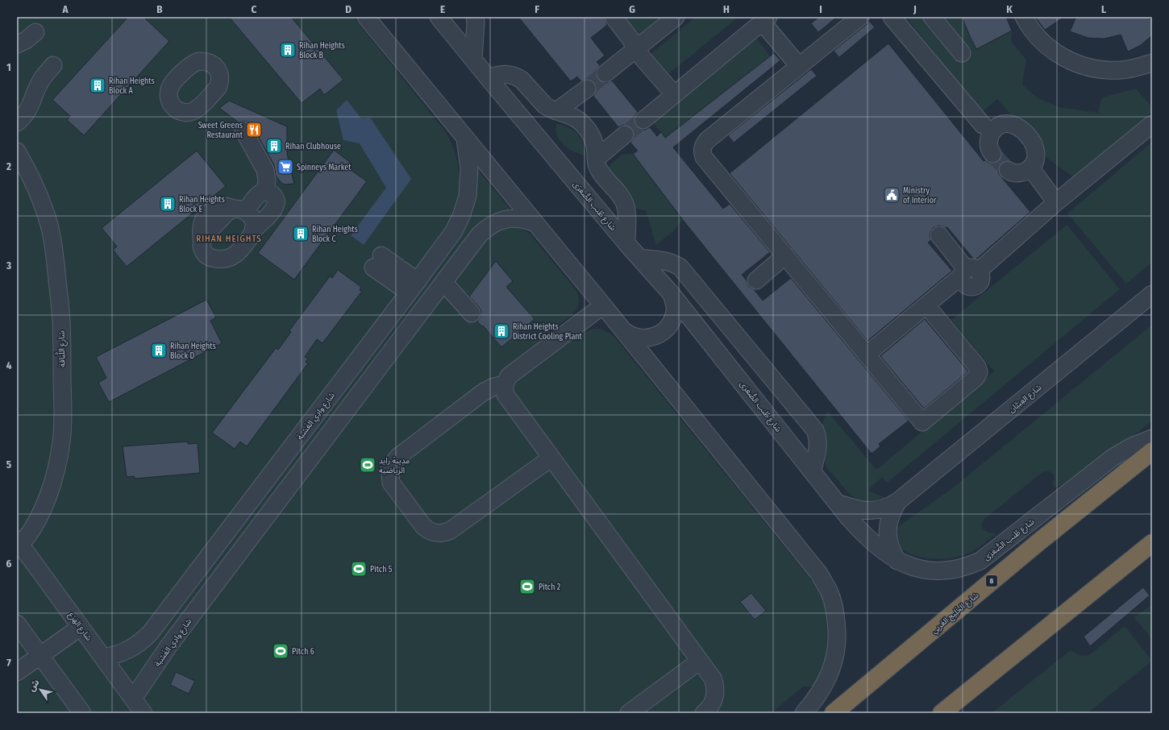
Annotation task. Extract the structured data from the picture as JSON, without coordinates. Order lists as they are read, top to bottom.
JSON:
{
  "streets": {
    "highway": ["8", "شارع الخَلِيج العَربِي"],
    "street": [
      "شارع طُنب الصُّغرَى",
      "شارع اللَّباقة",
      "شارع العِبَيَّان",
      "شارع وادِي الغَشبة",
      "شارع الهَزع"
    ]
  },
  "crossings": [
    ["شارع طُنب الصُّغرَى", "شارع العِبَيَّان"],
    ["شارع اللَّباقة", "شارع الهَزع"],
    ["شارع وادِي الغَشبة", "شارع الهَزع"]
  ],
  "districts": ["RIHAN HEIGHTS"],
  "places": {
    "building": [
      "Rihan Heights Block B",
      "Rihan Heights Block A",
      "Rihan Clubhouse",
      "Rihan Heights Block E",
      "Rihan Heights Block C",
      "Rihan Heights District Cooling Plant",
      "Rihan Heights Block D"
    ],
    "restaurant": ["Sweet Greens Restaurant"],
    "supermarket": ["Spinneys Market"],
    "public building": ["Ministry of Interior"],
    "sports": [
      "مدينة زايد الرياضية",
      "Pitch 5",
      "Pitch 2",
      "Pitch 6"
    ]
  },
  "north": "top left",
  "grid": {
    "columns": [
      "A",
      "B",
      "C",
      "D",
      "E",
      "F",
      "G",
      "H",
      "I",
      "J",
      "K",
      "L"
    ],
    "rows": [
      "1",
      "2",
      "3",
      "4",
      "5",
      "6",
      "7"
    ]
  }
}
